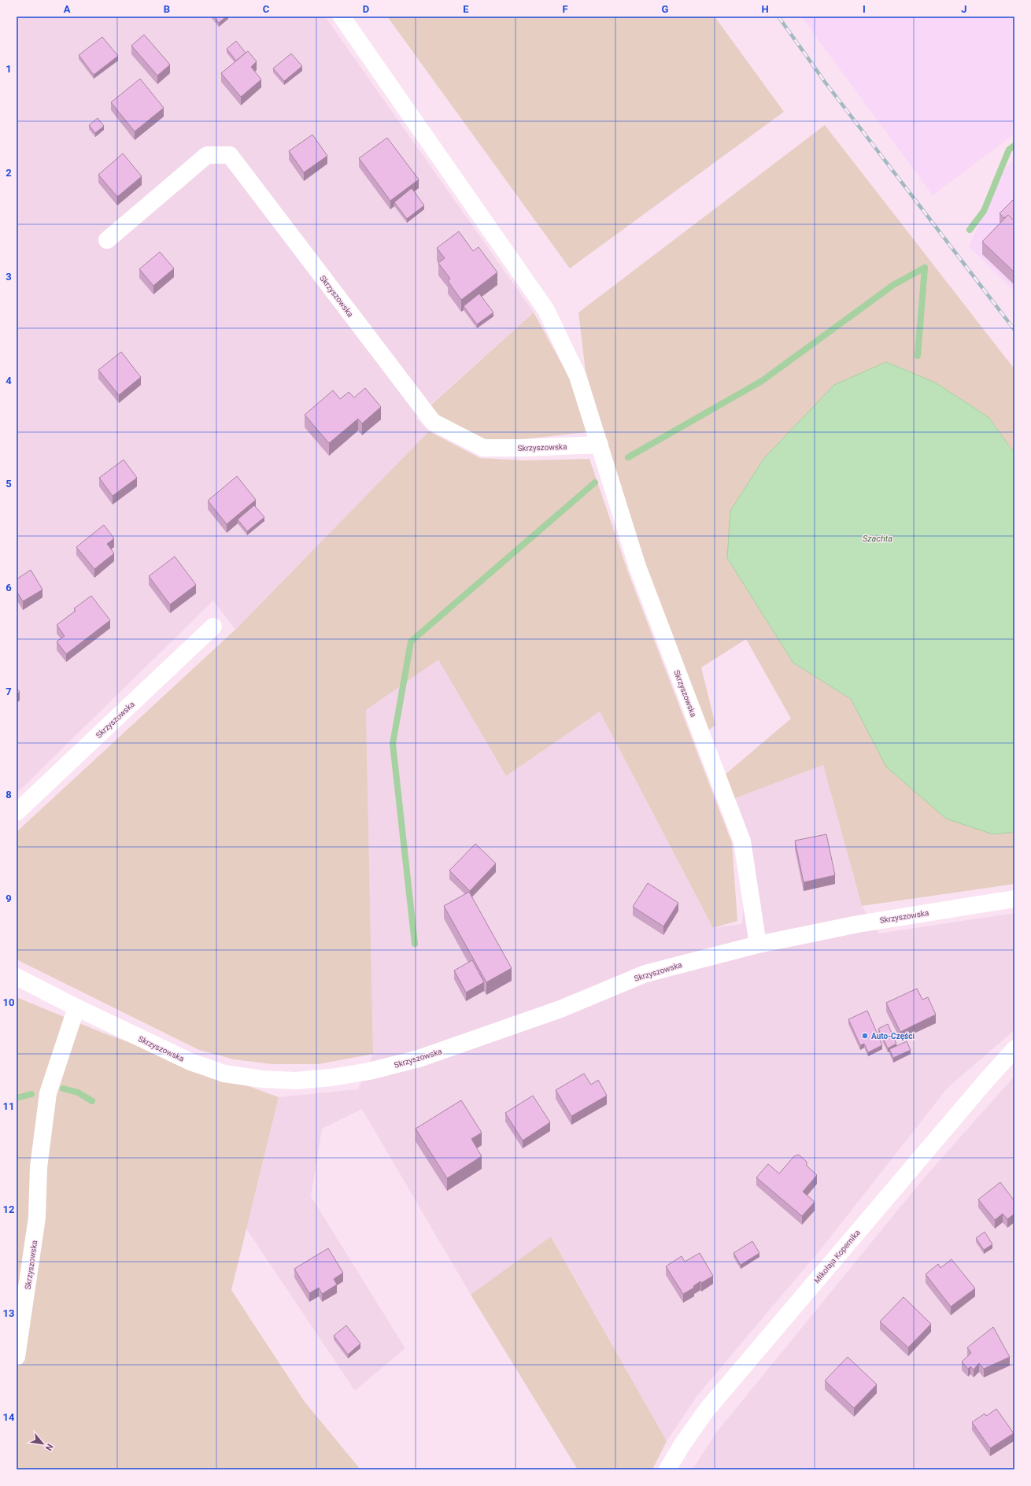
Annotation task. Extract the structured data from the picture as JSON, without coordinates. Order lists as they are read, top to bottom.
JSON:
{
  "streets": {
    "street": ["Skrzyszowska", "Mikołaja Kopernika"]
  },
  "water": ["Szachta"],
  "places": ["Auto-Części"],
  "north": "bottom right",
  "grid": {
    "columns": [
      "A",
      "B",
      "C",
      "D",
      "E",
      "F",
      "G",
      "H",
      "I",
      "J"
    ],
    "rows": [
      "1",
      "2",
      "3",
      "4",
      "5",
      "6",
      "7",
      "8",
      "9",
      "10",
      "11",
      "12",
      "13",
      "14"
    ]
  }
}
